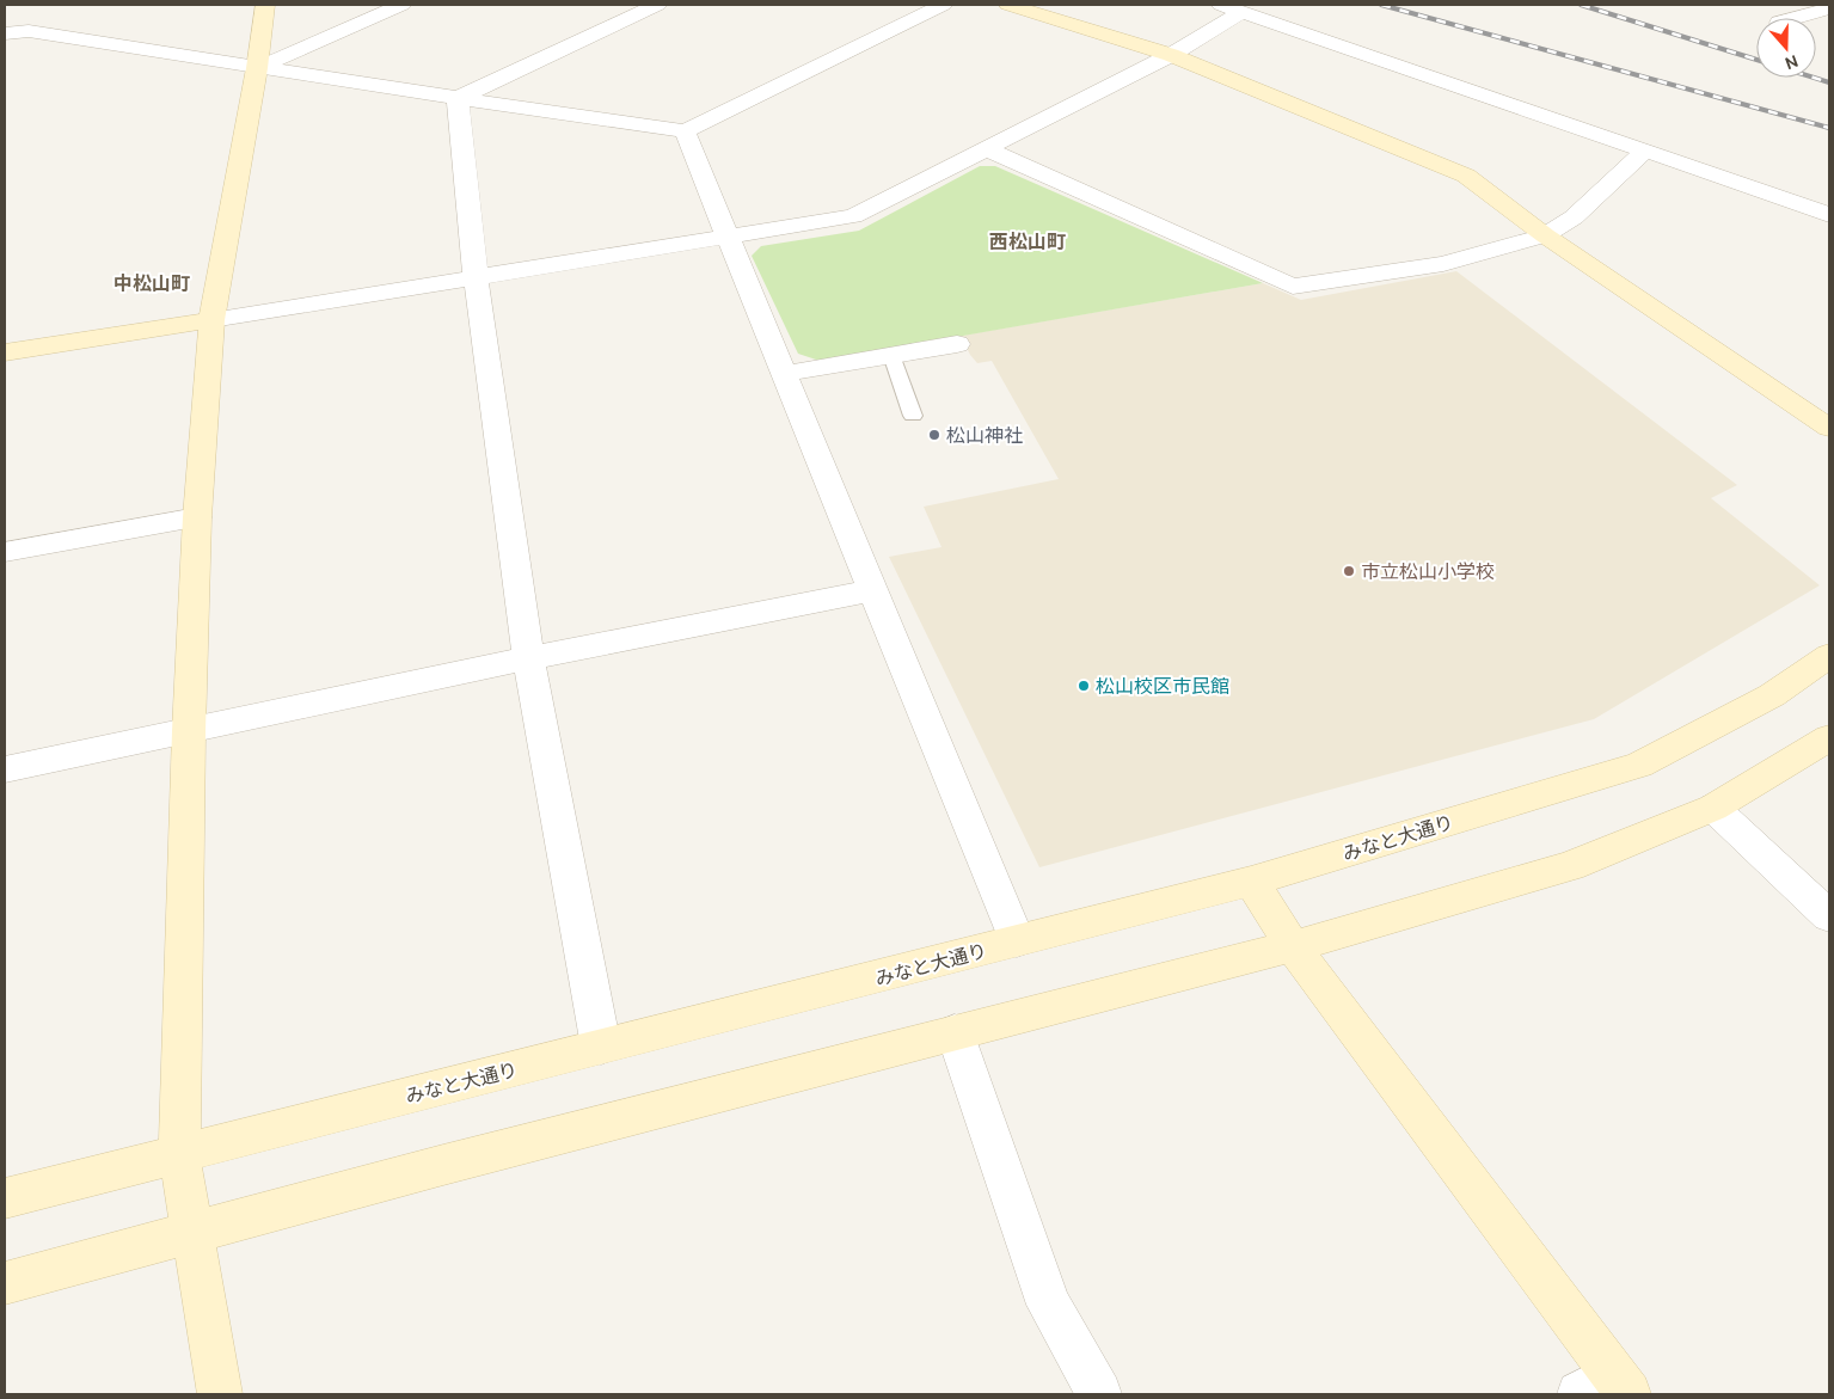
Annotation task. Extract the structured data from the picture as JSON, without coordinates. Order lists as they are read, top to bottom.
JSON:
{
  "streets": {
    "street": ["みなと大通り"]
  },
  "districts": ["西松山町", "中松山町"],
  "places": ["松山神社", "市立松山小学校", "松山校区市民館"],
  "north": "bottom"
}
